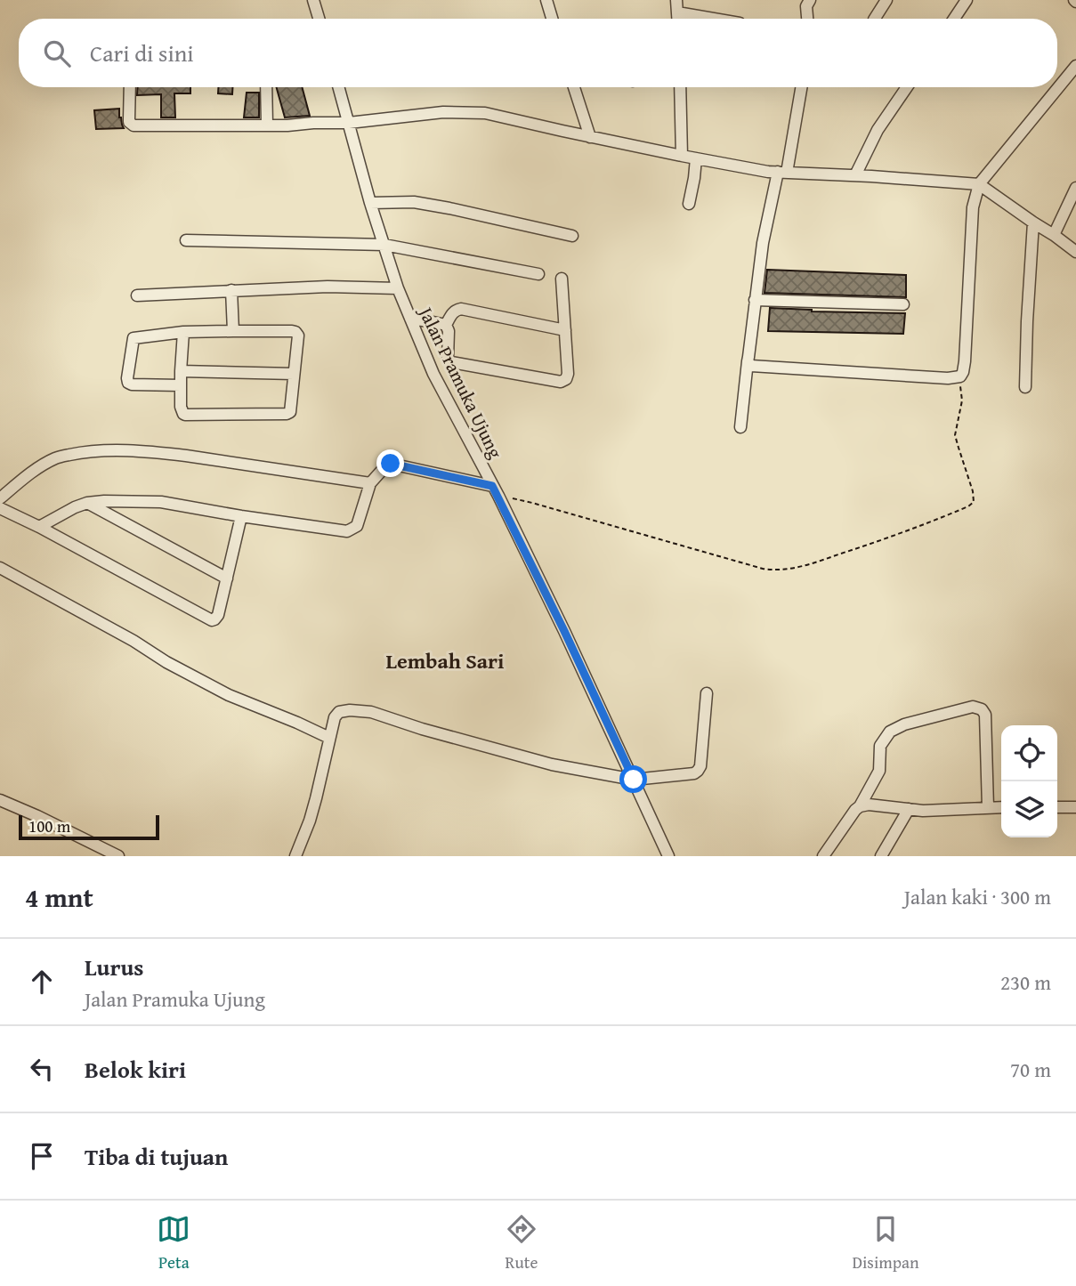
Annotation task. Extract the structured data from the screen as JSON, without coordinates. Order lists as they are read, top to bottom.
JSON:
{
  "streets": {
    "street": ["Jalan Pramuka Ujung"]
  },
  "districts": ["Lembah Sari"],
  "scale_bar": "100 m",
  "page": {
    "search": "Cari di sini",
    "scale": "100 m",
    "heading": ["4 mnt", "Jalan kaki · 300 m"],
    "list": [
      ["Lurus", "Jalan Pramuka Ujung", "230 m"],
      ["Belok kiri", "70 m"],
      "Tiba di tujuan"
    ],
    "nav": ["Peta", "Rute", "Disimpan"]
  }
}
